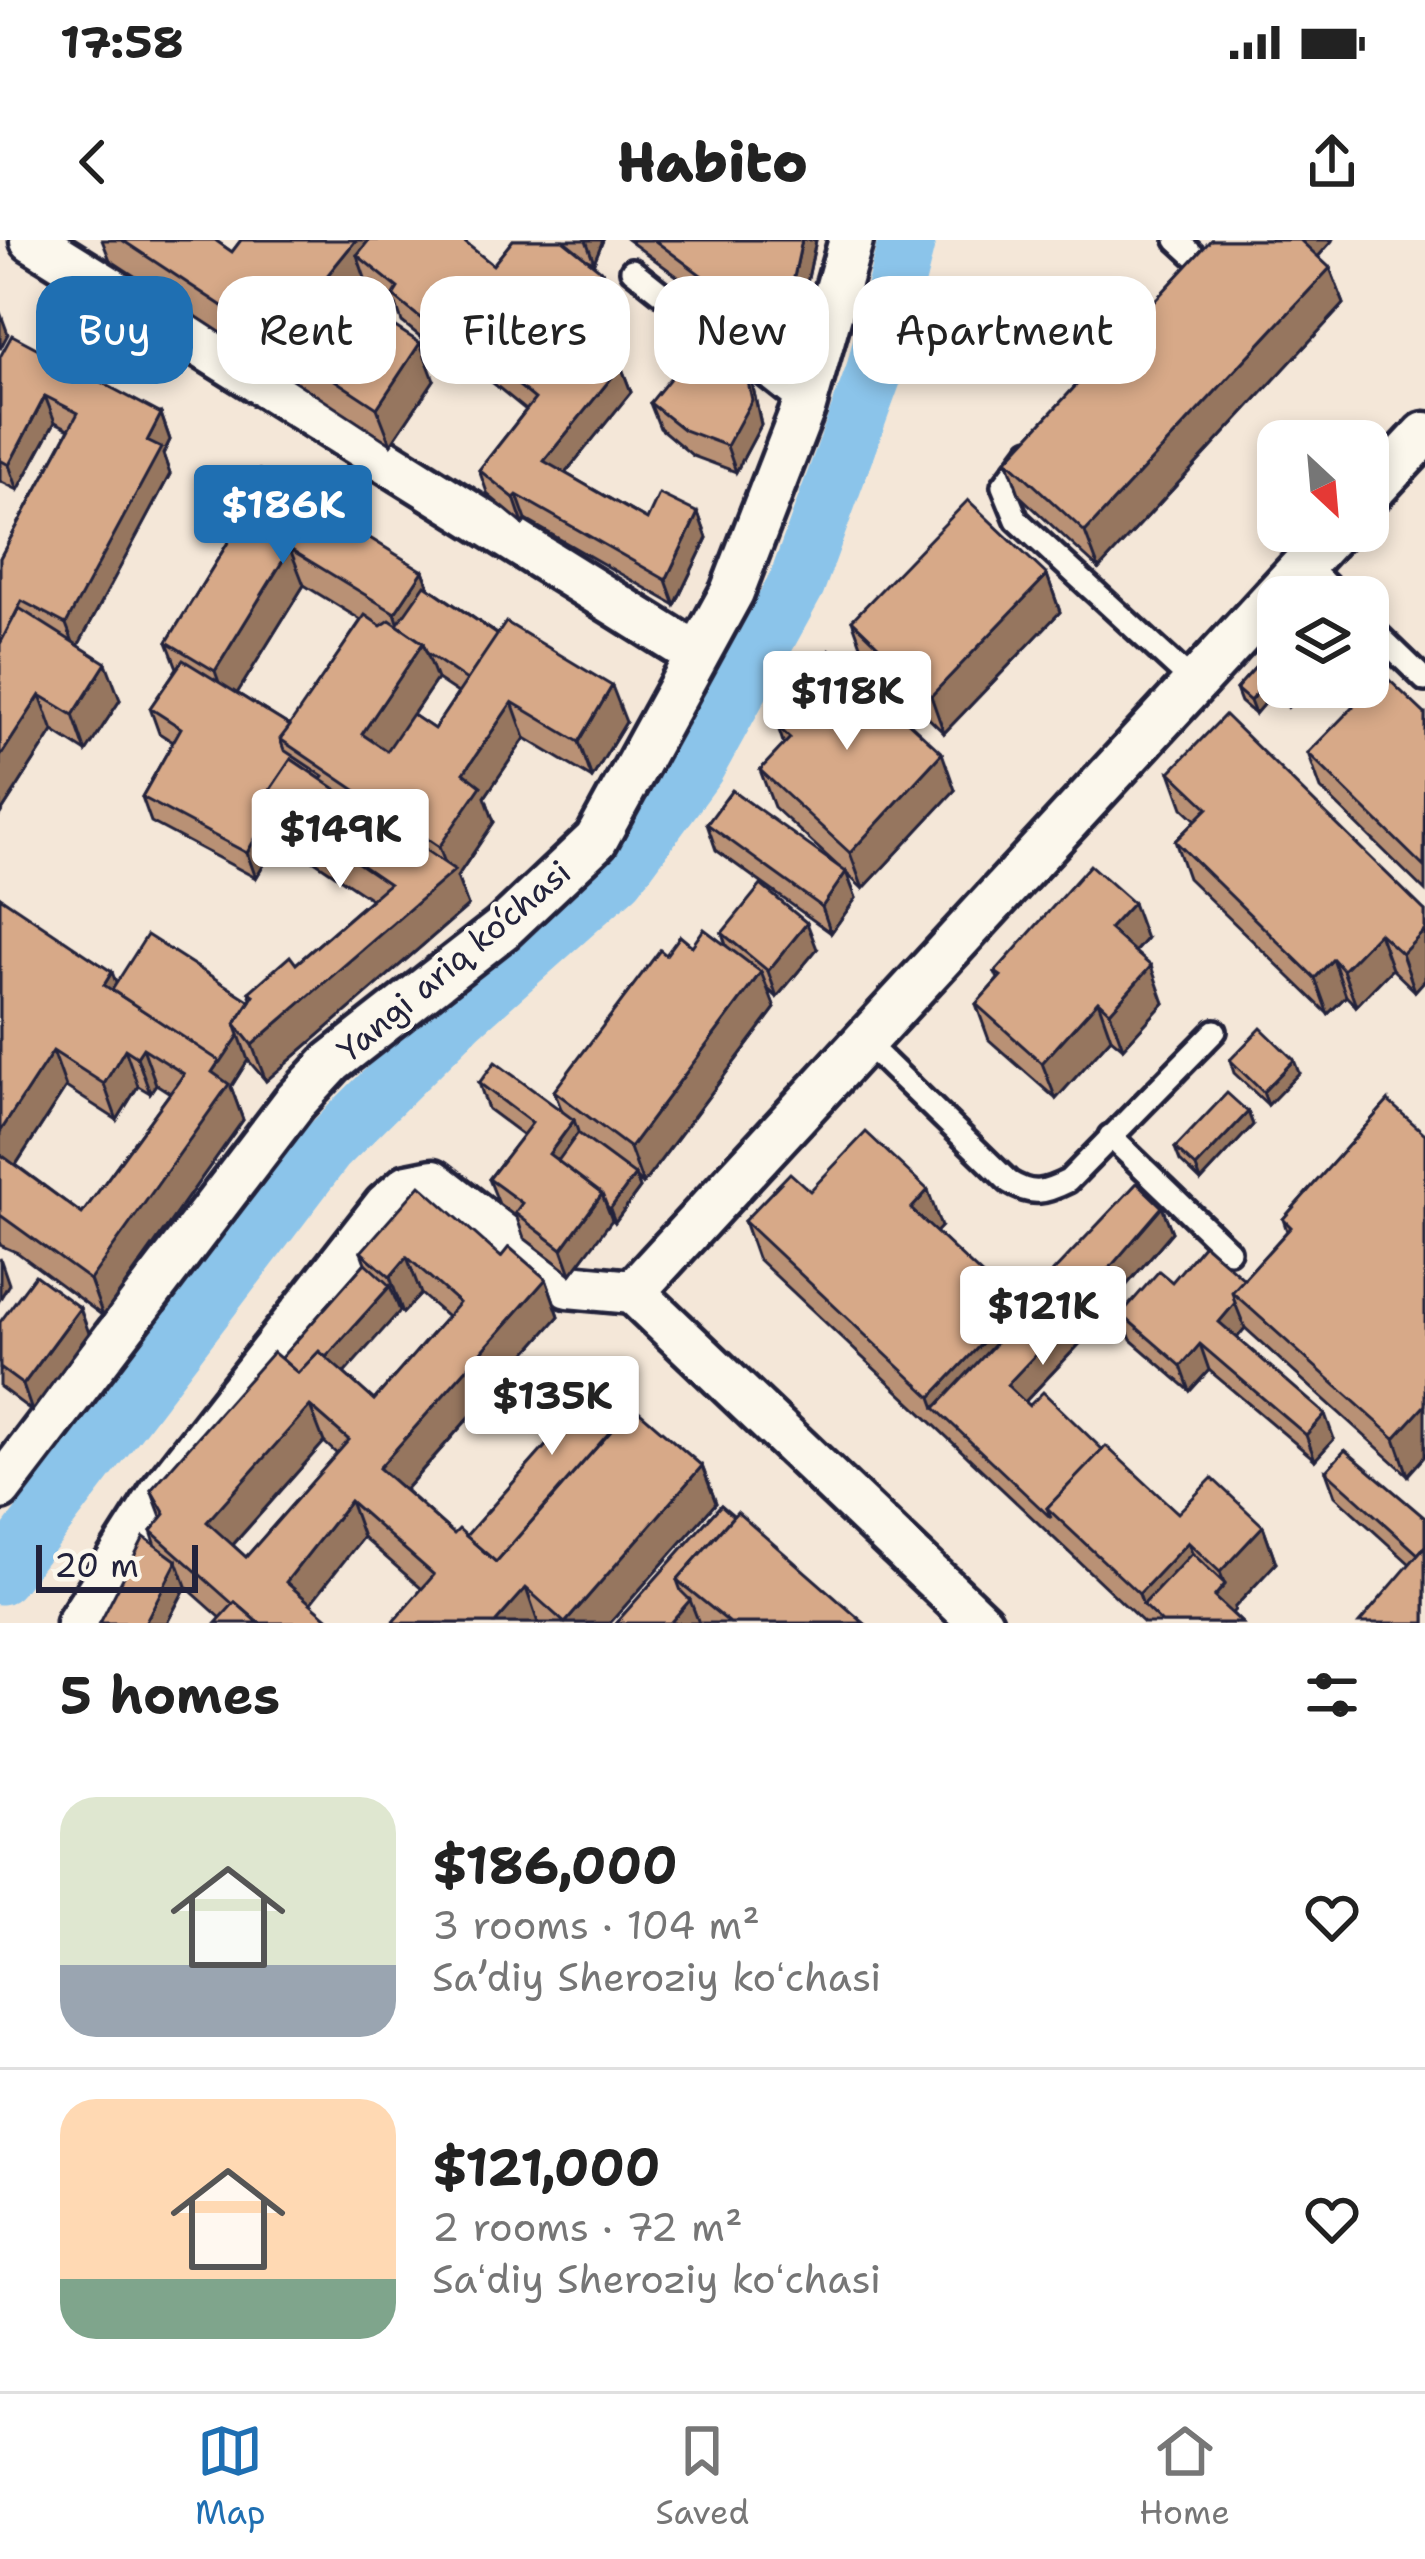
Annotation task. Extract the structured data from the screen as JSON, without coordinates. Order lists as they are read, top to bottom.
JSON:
{
  "streets": {
    "street": ["Yangi ariq ko‘chasi"]
  },
  "scale_bar": "20 m",
  "north": "bottom right",
  "page": {
    "status": "17:58",
    "header": "Habito",
    "chip": [
      "Buy",
      "Rent",
      "Filters",
      "New",
      "Apartment"
    ],
    "price": [
      "$186K",
      "$118K",
      "$149K",
      "$121K",
      "$135K"
    ],
    "scale": "20 m",
    "heading": "5 homes",
    "list": [
      {
        "name": "$186,000",
        "note": "3 rooms · 104 m² · Saʼdiy Sheroziy koʻchasi"
      },
      {
        "name": "$121,000",
        "note": "2 rooms · 72 m² · Saʻdiy Sheroziy koʻchasi"
      }
    ],
    "tabs": ["Map", "Saved", "Home"]
  }
}
